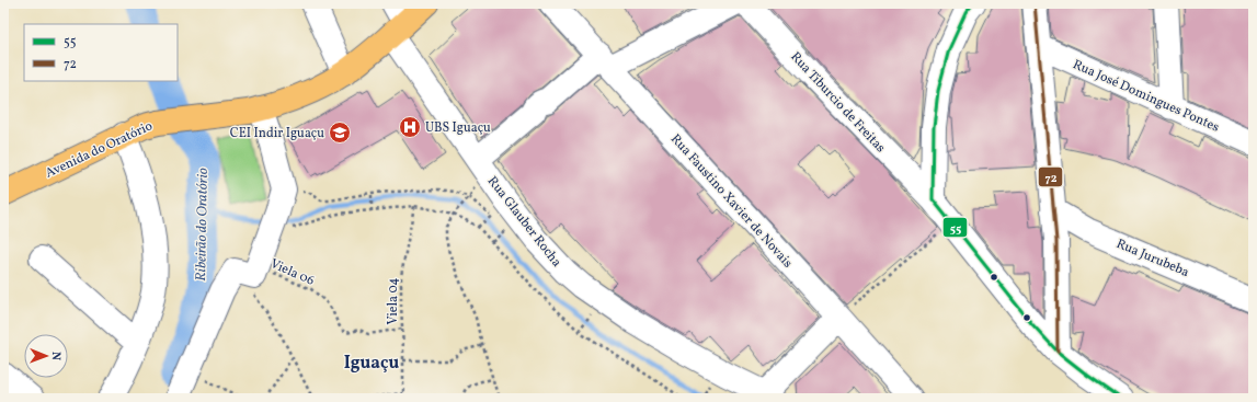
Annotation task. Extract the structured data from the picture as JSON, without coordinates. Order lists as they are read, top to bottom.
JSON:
{
  "streets": {
    "main road": ["Avenida do Oratório"],
    "street": [
      "Rua José Domingues Pontes",
      "Rua Tiburcio de Freitas",
      "Rua Faustino Xavier de Novais",
      "Rua Glauber Rocha",
      "Rua Jurubeba"
    ],
    "path": ["Viela 06", "Viela 04"]
  },
  "crossings": [
    ["Avenida do Oratório", "Rua Glauber Rocha"],
    ["Viela 06", "Viela 04"]
  ],
  "districts": ["Iguaçu"],
  "water": ["Ribeirão do Oratório"],
  "places": {
    "hospital": ["UBS Iguaçu"],
    "school or university": ["CEI Indir Iguaçu"]
  },
  "lines": ["transit line 55", "transit line 72"],
  "legend": ["55", "72"],
  "north": "right"
}
